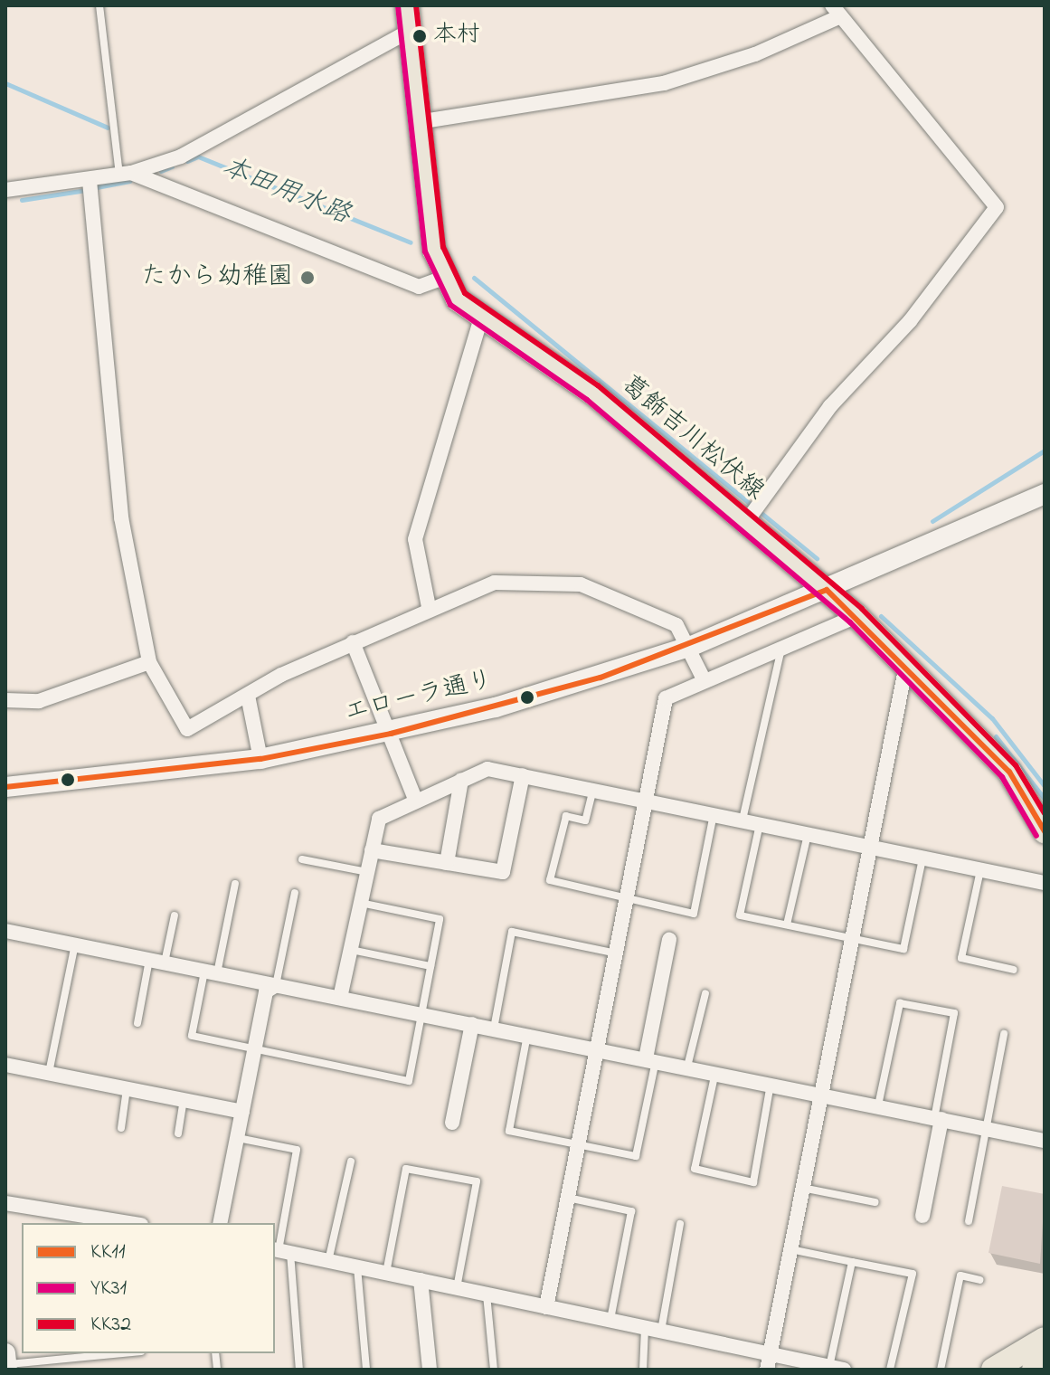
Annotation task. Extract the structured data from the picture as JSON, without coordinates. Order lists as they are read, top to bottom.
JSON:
{
  "streets": {
    "main road": ["葛飾吉川松伏線"],
    "street": ["エローラ通り"]
  },
  "crossings": [
    ["葛飾吉川松伏線", "エローラ通り"]
  ],
  "water": ["本田用水路"],
  "places": ["本村", "たから幼稚園"],
  "lines": ["transit line KK32", "transit line YK31", "transit line KK11"],
  "legend": ["KK11", "YK31", "KK32"]
}
